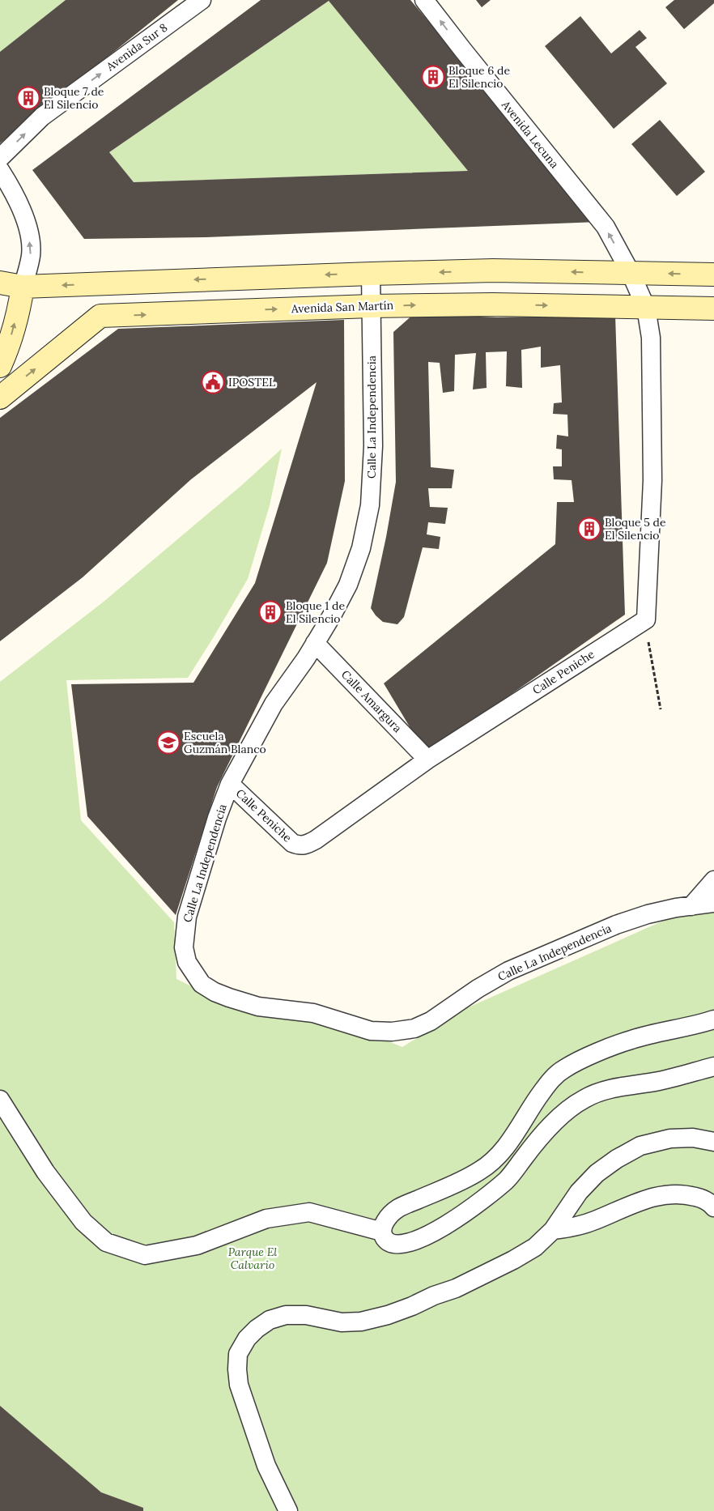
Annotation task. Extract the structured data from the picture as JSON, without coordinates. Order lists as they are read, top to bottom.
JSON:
{
  "streets": {
    "main road": ["Avenida San Martín"],
    "street": [
      "Avenida Sur 8",
      "Avenida Lecuna",
      "Calle La Independencia",
      "Calle Peniche",
      "Calle Amargura"
    ]
  },
  "crossings": [
    ["Avenida Lecuna", "Avenida San Martín"],
    ["Avenida San Martín", "Calle La Independencia"],
    ["Calle La Independencia", "Calle Peniche"],
    ["Calle La Independencia", "Calle Amargura"],
    ["Calle Peniche", "Calle Amargura"]
  ],
  "one_way": ["Avenida Sur 8", "Avenida Lecuna"],
  "parks": ["Parque El Calvario"],
  "places": {
    "building": [
      "Bloque 6 de El Silencio",
      "Bloque 7 de El Silencio",
      "Bloque 5 de El Silencio",
      "Bloque 1 de El Silencio"
    ],
    "public building": ["IPOSTEL"],
    "school or university": ["Escuela Guzmán Blanco"]
  }
}
